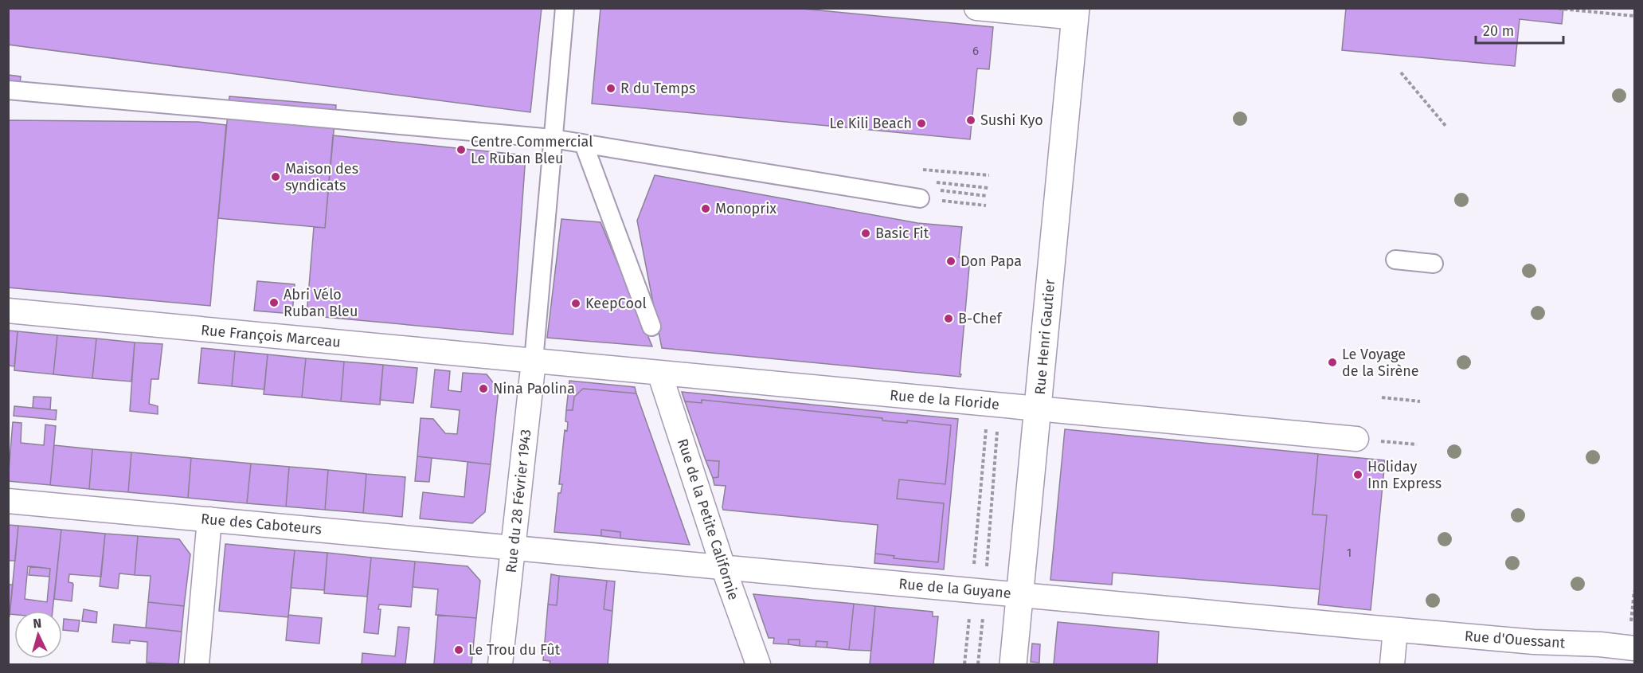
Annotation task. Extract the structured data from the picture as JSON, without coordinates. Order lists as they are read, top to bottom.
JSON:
{
  "streets": {
    "street": [
      "Rue François Marceau",
      "Rue Henri Gautier",
      "Rue de la Floride",
      "Rue du 28 Février 1943",
      "Rue de la Petite Californie",
      "Rue des Caboteurs",
      "Rue de la Guyane",
      "Rue d'Ouessant"
    ]
  },
  "crossings": [
    ["Rue François Marceau", "Rue de la Floride"],
    ["Rue François Marceau", "Rue du 28 Février 1943"],
    ["Rue Henri Gautier", "Rue de la Floride"],
    ["Rue Henri Gautier", "Rue de la Guyane"],
    ["Rue de la Floride", "Rue du 28 Février 1943"],
    ["Rue de la Floride", "Rue de la Petite Californie"],
    ["Rue du 28 Février 1943", "Rue des Caboteurs"],
    ["Rue du 28 Février 1943", "Rue de la Guyane"],
    ["Rue de la Petite Californie", "Rue de la Guyane"],
    ["Rue des Caboteurs", "Rue de la Guyane"],
    ["Rue de la Guyane", "Rue d'Ouessant"]
  ],
  "places": [
    "R du Temps",
    "Sushi Kyo",
    "Le Kili Beach",
    "Centre Commercial Le Ruban Bleu",
    "Maison des syndicats",
    "Monoprix",
    "Basic Fit",
    "Don Papa",
    "Abri Vélo Ruban Bleu",
    "KeepCool",
    "B-Chef",
    "Le Voyage de la Sirène",
    "Nina Paolina",
    "Holiday Inn Express",
    "Le Trou du Fût"
  ],
  "house_numbers": ["6", "1"],
  "scale_bar": "20 m",
  "north": "top"
}
